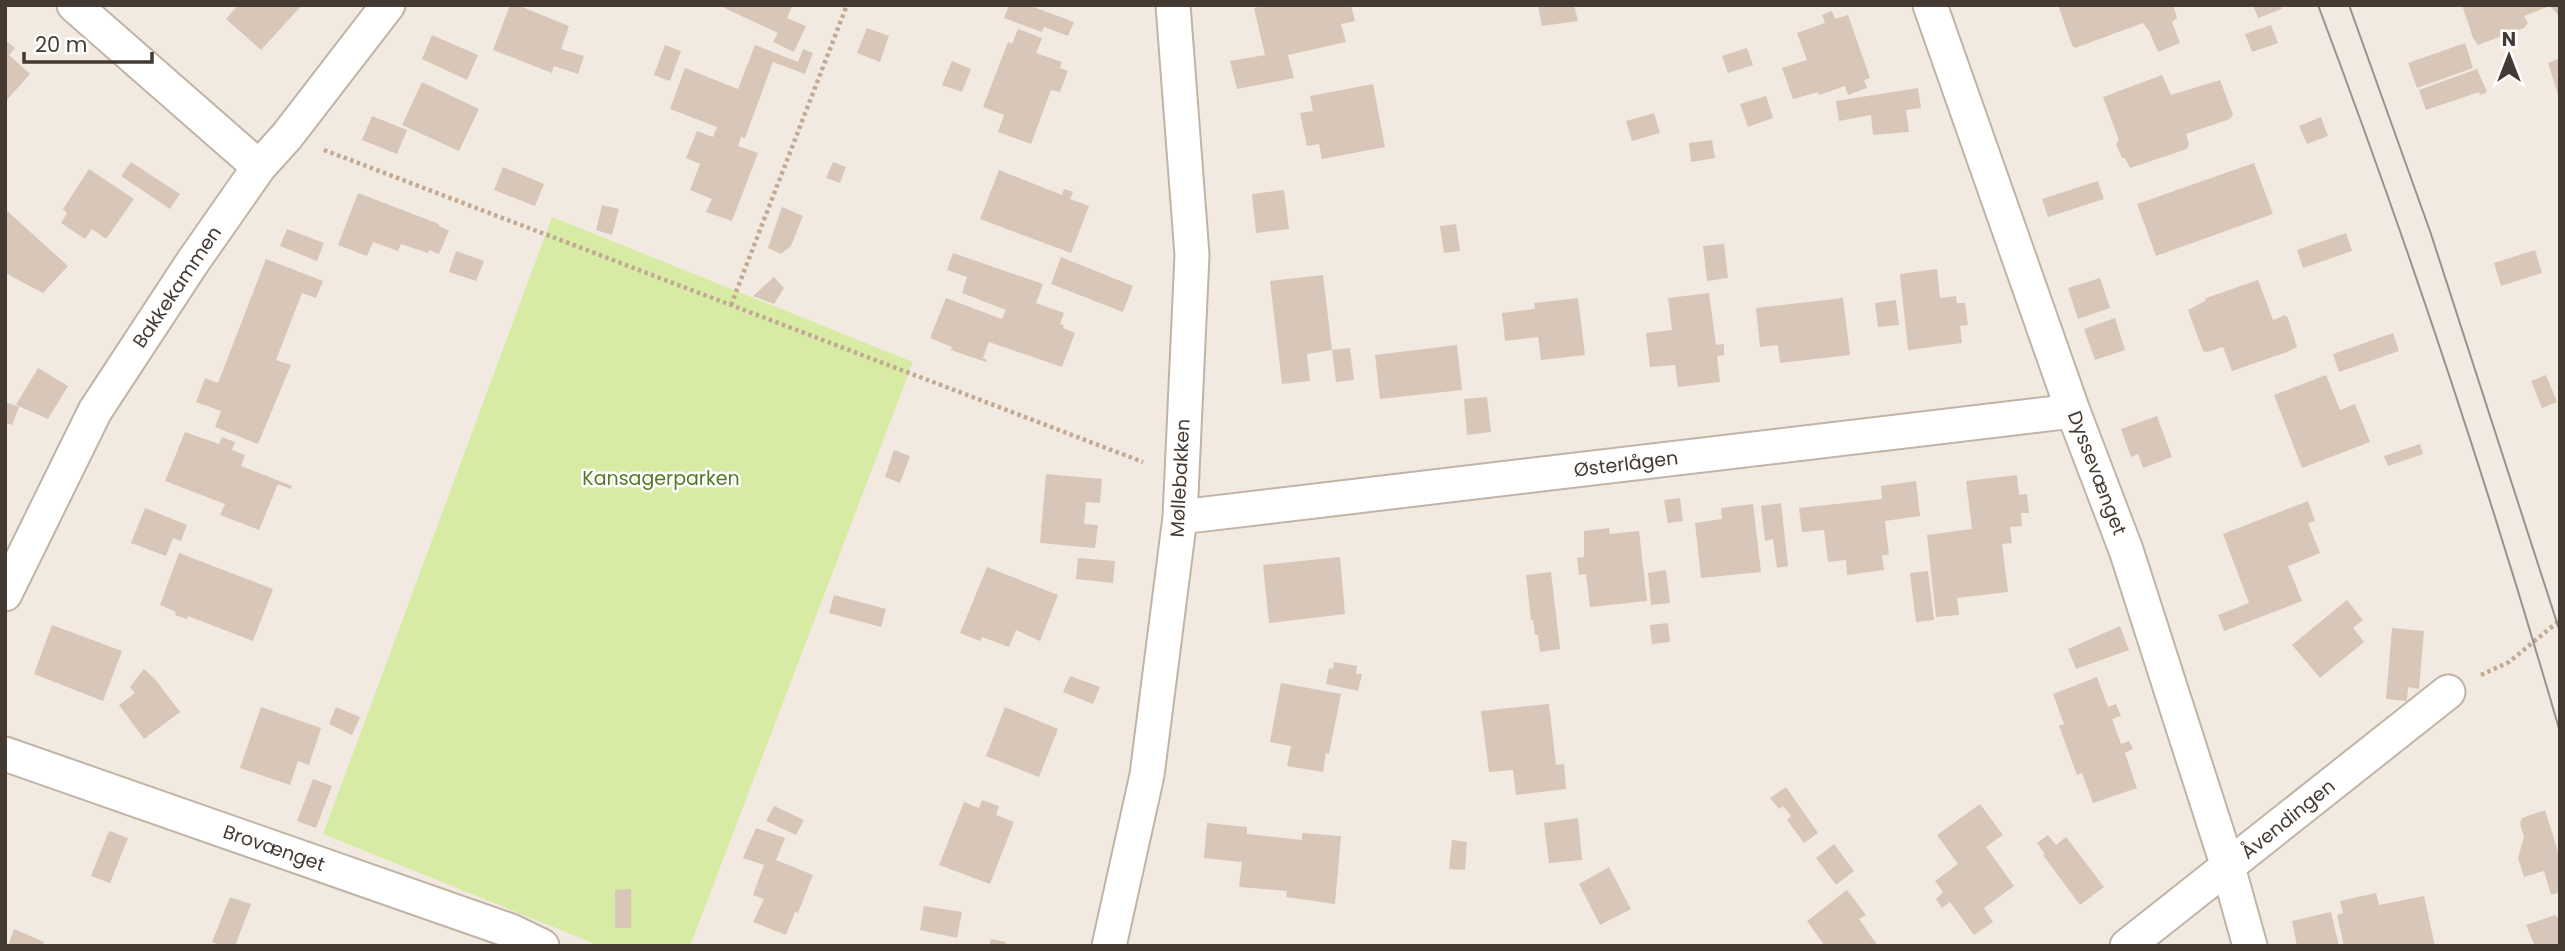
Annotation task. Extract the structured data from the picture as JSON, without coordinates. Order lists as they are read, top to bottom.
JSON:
{
  "streets": {
    "street": [
      "Bakkekammen",
      "Østerlågen",
      "Dyssevænget",
      "Møllebakken",
      "Åvendingen",
      "Brovænget"
    ]
  },
  "crossings": [
    ["Østerlågen", "Dyssevænget"],
    ["Østerlågen", "Møllebakken"],
    ["Dyssevænget", "Åvendingen"]
  ],
  "parks": ["Kansagerparken"],
  "scale_bar": "20 m",
  "north": "top"
}
